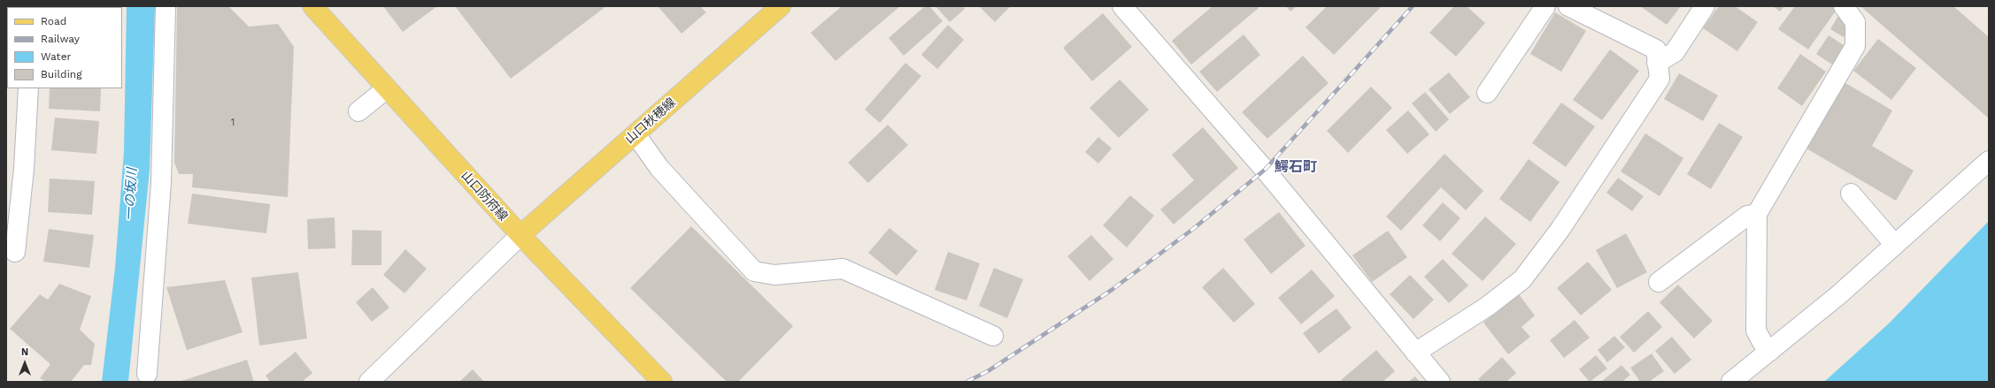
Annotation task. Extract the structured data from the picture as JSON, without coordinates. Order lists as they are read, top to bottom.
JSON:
{
  "streets": {
    "main road": ["山口秋穂線", "山口防府線"]
  },
  "crossings": [
    ["山口秋穂線", "山口防府線"]
  ],
  "districts": ["鰐石町"],
  "water": ["一の坂川"],
  "house_numbers": ["1"],
  "legend": [
    "Road",
    "Railway",
    "Water",
    "Building"
  ],
  "north": "top"
}
